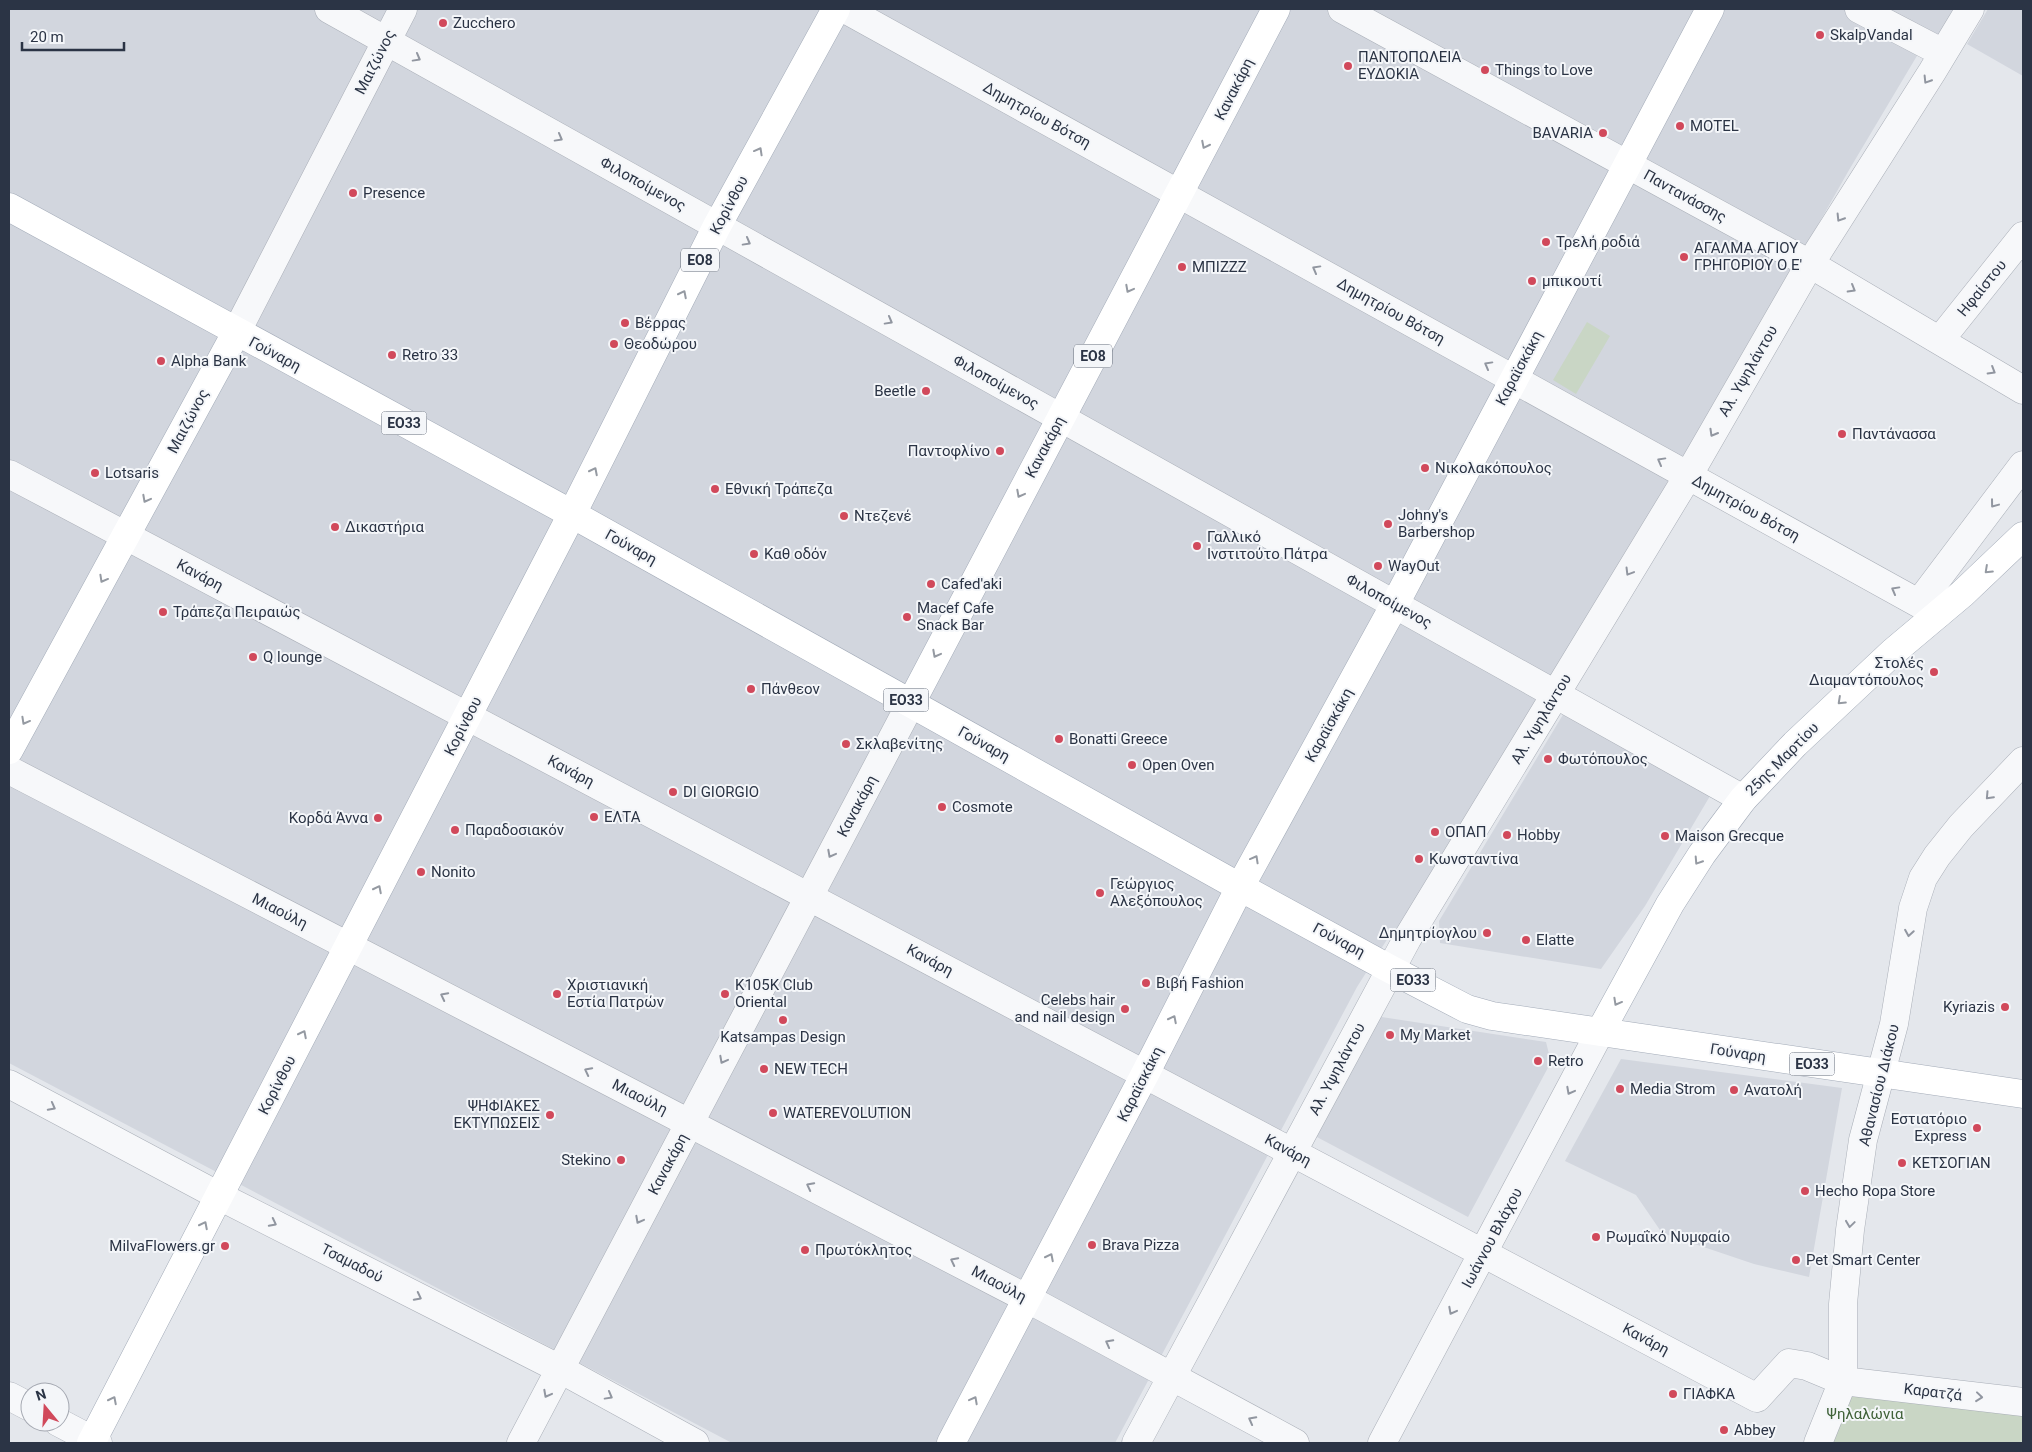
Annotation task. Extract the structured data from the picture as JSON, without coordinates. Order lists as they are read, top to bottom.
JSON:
{
  "streets": {
    "main road": [
      "Μαιζώνος",
      "Κανακάρη",
      "Κορίνθου",
      "ΕΟ8",
      "Γούναρη",
      "Καραϊσκάκη",
      "ΕΟ33",
      "25ης Μαρτίου"
    ],
    "street": [
      "Δημητρίου Βότση",
      "Φιλοποίμενος",
      "Παντανάσσης",
      "Ηφαίστου",
      "Αλ. Υψηλάντου",
      "Κανάρη",
      "Μιαούλη",
      "Αθανασίου Διάκου",
      "Ιωάννου Βλάχου",
      "Τσαμαδού",
      "Καρατζά"
    ]
  },
  "crossings": [
    ["Μαιζώνος", "Φιλοποίμενος"],
    ["Μαιζώνος", "Γούναρη"],
    ["Μαιζώνος", "Κανάρη"],
    ["Κανακάρη", "Δημητρίου Βότση"],
    ["Κανακάρη", "Φιλοποίμενος"],
    ["Κανακάρη", "Γούναρη"],
    ["Κανακάρη", "Κανάρη"],
    ["Κανακάρη", "Μιαούλη"],
    ["Κανακάρη", "Τσαμαδού"],
    ["Δημητρίου Βότση", "Καραϊσκάκη"],
    ["Δημητρίου Βότση", "Αλ. Υψηλάντου"],
    ["Δημητρίου Βότση", "25ης Μαρτίου"],
    ["Φιλοποίμενος", "Κορίνθου"],
    ["Φιλοποίμενος", "Καραϊσκάκη"],
    ["Φιλοποίμενος", "Αλ. Υψηλάντου"],
    ["Φιλοποίμενος", "25ης Μαρτίου"],
    ["Παντανάσσης", "Ηφαίστου"],
    ["Παντανάσσης", "Καραϊσκάκη"],
    ["Παντανάσσης", "Αλ. Υψηλάντου"],
    ["Κορίνθου", "Γούναρη"],
    ["Κορίνθου", "Κανάρη"],
    ["Κορίνθου", "Μιαούλη"],
    ["Κορίνθου", "Τσαμαδού"],
    ["Γούναρη", "Καραϊσκάκη"],
    ["Γούναρη", "Αλ. Υψηλάντου"],
    ["Γούναρη", "25ης Μαρτίου"],
    ["Γούναρη", "Αθανασίου Διάκου"],
    ["Γούναρη", "Ιωάννου Βλάχου"],
    ["Καραϊσκάκη", "Κανάρη"],
    ["Καραϊσκάκη", "Μιαούλη"],
    ["Αλ. Υψηλάντου", "Κανάρη"],
    ["Αλ. Υψηλάντου", "Μιαούλη"],
    ["Κανάρη", "Αθανασίου Διάκου"],
    ["Κανάρη", "Ιωάννου Βλάχου"],
    ["Κανάρη", "Καρατζά"],
    ["25ης Μαρτίου", "Ιωάννου Βλάχου"],
    ["Αθανασίου Διάκου", "Καρατζά"]
  ],
  "one_way": [
    "Μαιζώνος",
    "Κανακάρη",
    "Δημητρίου Βότση",
    "Φιλοποίμενος",
    "Κορίνθου",
    "Καραϊσκάκη",
    "Αλ. Υψηλάντου",
    "25ης Μαρτίου",
    "Μιαούλη",
    "Αθανασίου Διάκου",
    "Ιωάννου Βλάχου",
    "Τσαμαδού",
    "Καρατζά"
  ],
  "parks": ["Ψηλαλώνια"],
  "places": [
    "Zucchero",
    "SkalpVandal",
    "ΠΑΝΤΟΠΩΛΕΙΑ ΕΥΔΟΚΙΑ",
    "Things to Love",
    "MOTEL",
    "BAVARIA",
    "Presence",
    "Τρελή ροδιά",
    "ΑΓΑΛΜΑ ΑΓΙΟΥ ΓΡΗΓΟΡΙΟΥ Ο Ε'",
    "ΜΠΙΖΖΖ",
    "μπικουτί",
    "Βέρρας",
    "Θεοδώρου",
    "Retro 33",
    "Alpha Bank",
    "Beetle",
    "Παντάνασσα",
    "Παντοφλίνο",
    "Νικολακόπουλος",
    "Lotsaris",
    "Εθνική Τράπεζα",
    "Ντεζενέ",
    "Johny's Barbershop",
    "Δικαστήρια",
    "Γαλλικό Ινστιτούτο Πάτρα",
    "Καθ οδόν",
    "WayOut",
    "Cafed'aki",
    "Τράπεζα Πειραιώς",
    "Macef Cafe Snack Bar",
    "Q lounge",
    "Στολές Διαμαντόπουλος",
    "Πάνθεον",
    "Bonatti Greece",
    "Σκλαβενίτης",
    "Φωτόπουλος",
    "Open Oven",
    "DI GIORGIO",
    "Cosmote",
    "ΕΛΤΑ",
    "Κορδά Άννα",
    "Παραδοσιακόν",
    "ΟΠΑΠ",
    "Hobby",
    "Maison Grecque",
    "Κωνσταντίνα",
    "Nonito",
    "Γεώργιος Αλεξόπουλος",
    "Δημητρίογλου",
    "Elatte",
    "Βιβή Fashion",
    "Χριστιανική Εστία Πατρών",
    "K105K Club Oriental",
    "Kyriazis",
    "Celebs hair and nail design",
    "Katsampas Design",
    "My Market",
    "Retro",
    "NEW TECH",
    "Media Strom",
    "Ανατολή",
    "WATEREVOLUTION",
    "ΨΗΦΙΑΚΕΣ ΕΚΤΥΠΩΣΕΙΣ",
    "Εστιατόριο Express",
    "Stekino",
    "ΚΕΤΣΟΓΙΑΝ",
    "Hecho Ropa Store",
    "Ρωμαΐκό Νυμφαίο",
    "Brava Pizza",
    "MilvaFlowers.gr",
    "Πρωτόκλητος",
    "Pet Smart Center",
    "ΓΙΑΦΚΑ",
    "Abbey"
  ],
  "scale_bar": "20 m",
  "north": "top"
}
